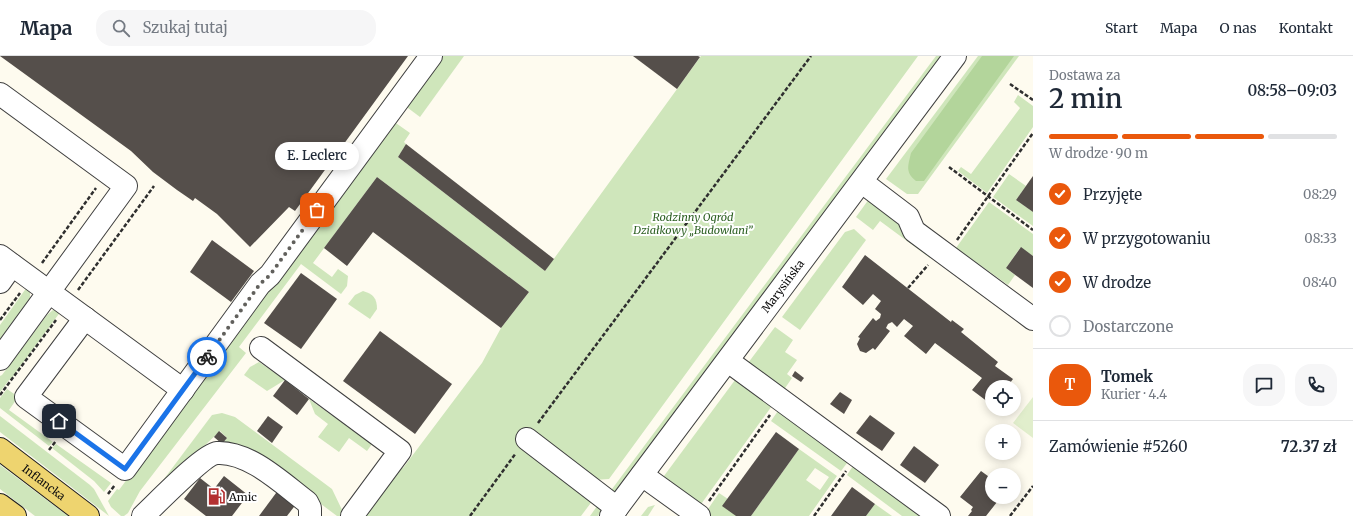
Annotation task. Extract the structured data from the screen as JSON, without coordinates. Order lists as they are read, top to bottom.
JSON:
{
  "streets": {
    "main road": ["Inflancka"],
    "street": ["Marysińska"]
  },
  "parks": ["Rodzinny Ogród Działkowy „Budowlani”"],
  "places": {
    "other": ["E. Leclerc"],
    "fuel station": ["Amic"]
  },
  "page": {
    "header": "Mapa",
    "search": "Szukaj tutaj",
    "nav": [
      "Start",
      "Mapa",
      "O nas",
      "Kontakt"
    ],
    "heading": ["2 min", "Dostawa za", "08:58–09:03"],
    "panel": [
      "Tomek",
      "Kurier · 4.4",
      "Zamówienie #5260",
      "72.37 zł"
    ],
    "bar": "W drodze · 90 m",
    "bubble": "E. Leclerc",
    "list": [
      ["Przyjęte", "08:29"],
      ["W przygotowaniu", "08:33"],
      ["W drodze", "08:40"],
      "Dostarczone"
    ],
    "round": "T",
    "map_buttons": ["+", "−"]
  }
}
